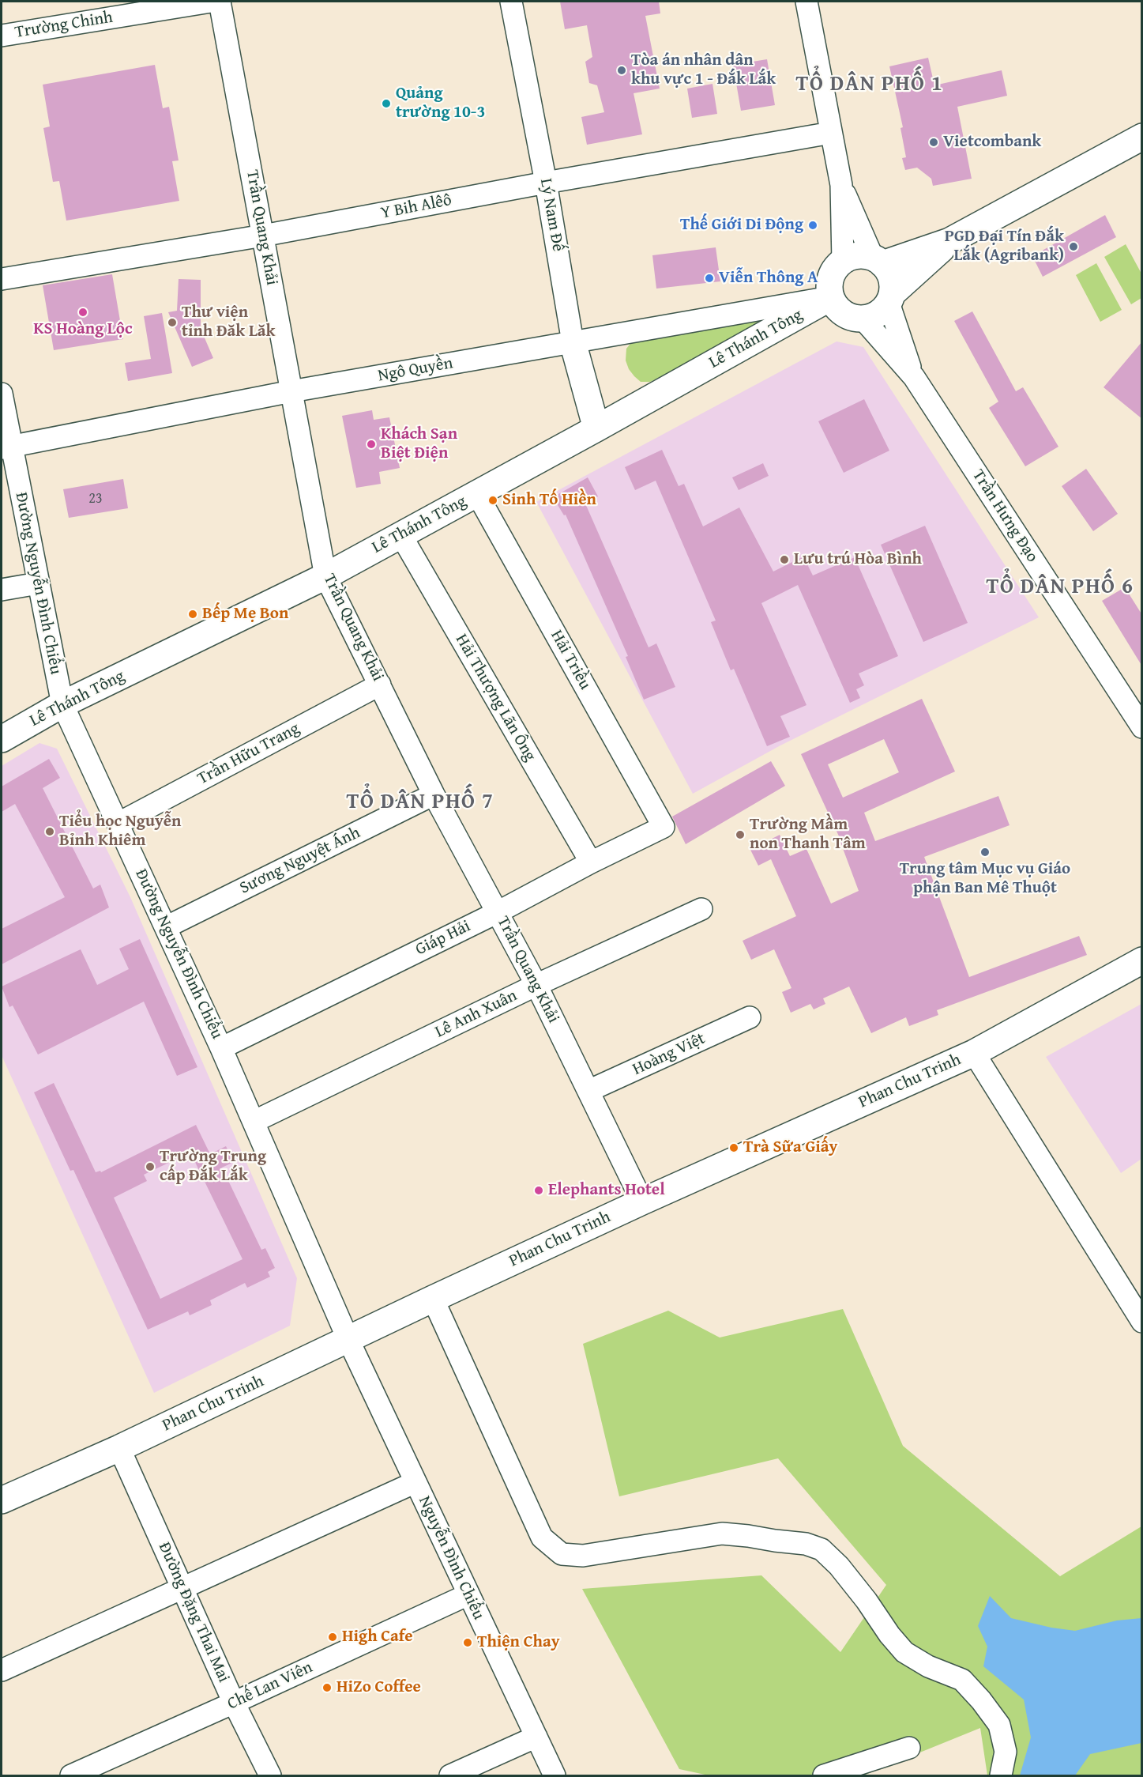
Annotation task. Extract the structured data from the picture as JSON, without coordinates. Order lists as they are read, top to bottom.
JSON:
{
  "streets": {
    "main road": ["Lý Nam Đế", "Lê Thánh Tông", "Phan Chu Trinh"],
    "street": [
      "Trường Chinh",
      "Y Bih Alêô",
      "Trần Quang Khải",
      "Ngô Quyền",
      "Trần Hưng Đạo",
      "Đường Nguyễn Đình Chiểu",
      "Hải Triều",
      "Hải Thượng Lãn Ông",
      "Trần Hữu Trang",
      "Sương Nguyệt Ánh",
      "Giáp Hải",
      "Lê Anh Xuân",
      "Hoàng Việt",
      "Nguyễn Đình Chiểu",
      "Đường Đặng Thai Mai",
      "Chế Lan Viên"
    ]
  },
  "crossings": [
    ["Y Bih Alêô", "Lý Nam Đế"],
    ["Y Bih Alêô", "Trần Quang Khải"],
    ["Lý Nam Đế", "Lê Thánh Tông"],
    ["Lý Nam Đế", "Ngô Quyền"],
    ["Trần Quang Khải", "Lê Thánh Tông"],
    ["Trần Quang Khải", "Ngô Quyền"],
    ["Trần Quang Khải", "Trần Hữu Trang"],
    ["Trần Quang Khải", "Sương Nguyệt Ánh"],
    ["Trần Quang Khải", "Giáp Hải"],
    ["Trần Quang Khải", "Lê Anh Xuân"],
    ["Trần Quang Khải", "Hoàng Việt"],
    ["Trần Quang Khải", "Phan Chu Trinh"],
    ["Lê Thánh Tông", "Ngô Quyền"],
    ["Lê Thánh Tông", "Trần Hưng Đạo"],
    ["Lê Thánh Tông", "Đường Nguyễn Đình Chiểu"],
    ["Lê Thánh Tông", "Hải Triều"],
    ["Lê Thánh Tông", "Hải Thượng Lãn Ông"],
    ["Ngô Quyền", "Trần Hưng Đạo"],
    ["Ngô Quyền", "Đường Nguyễn Đình Chiểu"],
    ["Đường Nguyễn Đình Chiểu", "Trần Hữu Trang"],
    ["Đường Nguyễn Đình Chiểu", "Sương Nguyệt Ánh"],
    ["Đường Nguyễn Đình Chiểu", "Giáp Hải"],
    ["Đường Nguyễn Đình Chiểu", "Lê Anh Xuân"],
    ["Đường Nguyễn Đình Chiểu", "Phan Chu Trinh"],
    ["Đường Nguyễn Đình Chiểu", "Nguyễn Đình Chiểu"],
    ["Hải Triều", "Giáp Hải"],
    ["Hải Thượng Lãn Ông", "Giáp Hải"],
    ["Phan Chu Trinh", "Nguyễn Đình Chiểu"],
    ["Phan Chu Trinh", "Đường Đặng Thai Mai"],
    ["Nguyễn Đình Chiểu", "Chế Lan Viên"],
    ["Đường Đặng Thai Mai", "Chế Lan Viên"]
  ],
  "districts": ["TỔ DÂN PHỐ 1", "TỔ DÂN PHỐ 6", "TỔ DÂN PHỐ 7"],
  "places": [
    "Tòa án nhân dân khu vực 1 - Đắk Lắk",
    "Quảng trường 10-3",
    "Vietcombank",
    "Thế Giới Di Động",
    "PGD Đại Tín Đắk Lắk (Agribank)",
    "Viễn Thông A",
    "KS Hoàng Lộc",
    "Thư viện tỉnh Đăk Lăk",
    "Khách Sạn Biệt Điện",
    "Sinh Tố Hiền",
    "Lưu trú Hòa Bình",
    "Bếp Mẹ Bon",
    "Tiểu học Nguyễn Bỉnh Khiêm",
    "Trường Mầm non Thanh Tâm",
    "Trung tâm Mục vụ Giáo phận Ban Mê Thuột",
    "Trà Sữa Giấy",
    "Trường Trung cấp Đắk Lắk",
    "Elephants Hotel",
    "High Cafe",
    "Thiện Chay",
    "HiZo Coffee"
  ],
  "house_numbers": ["23"]
}
